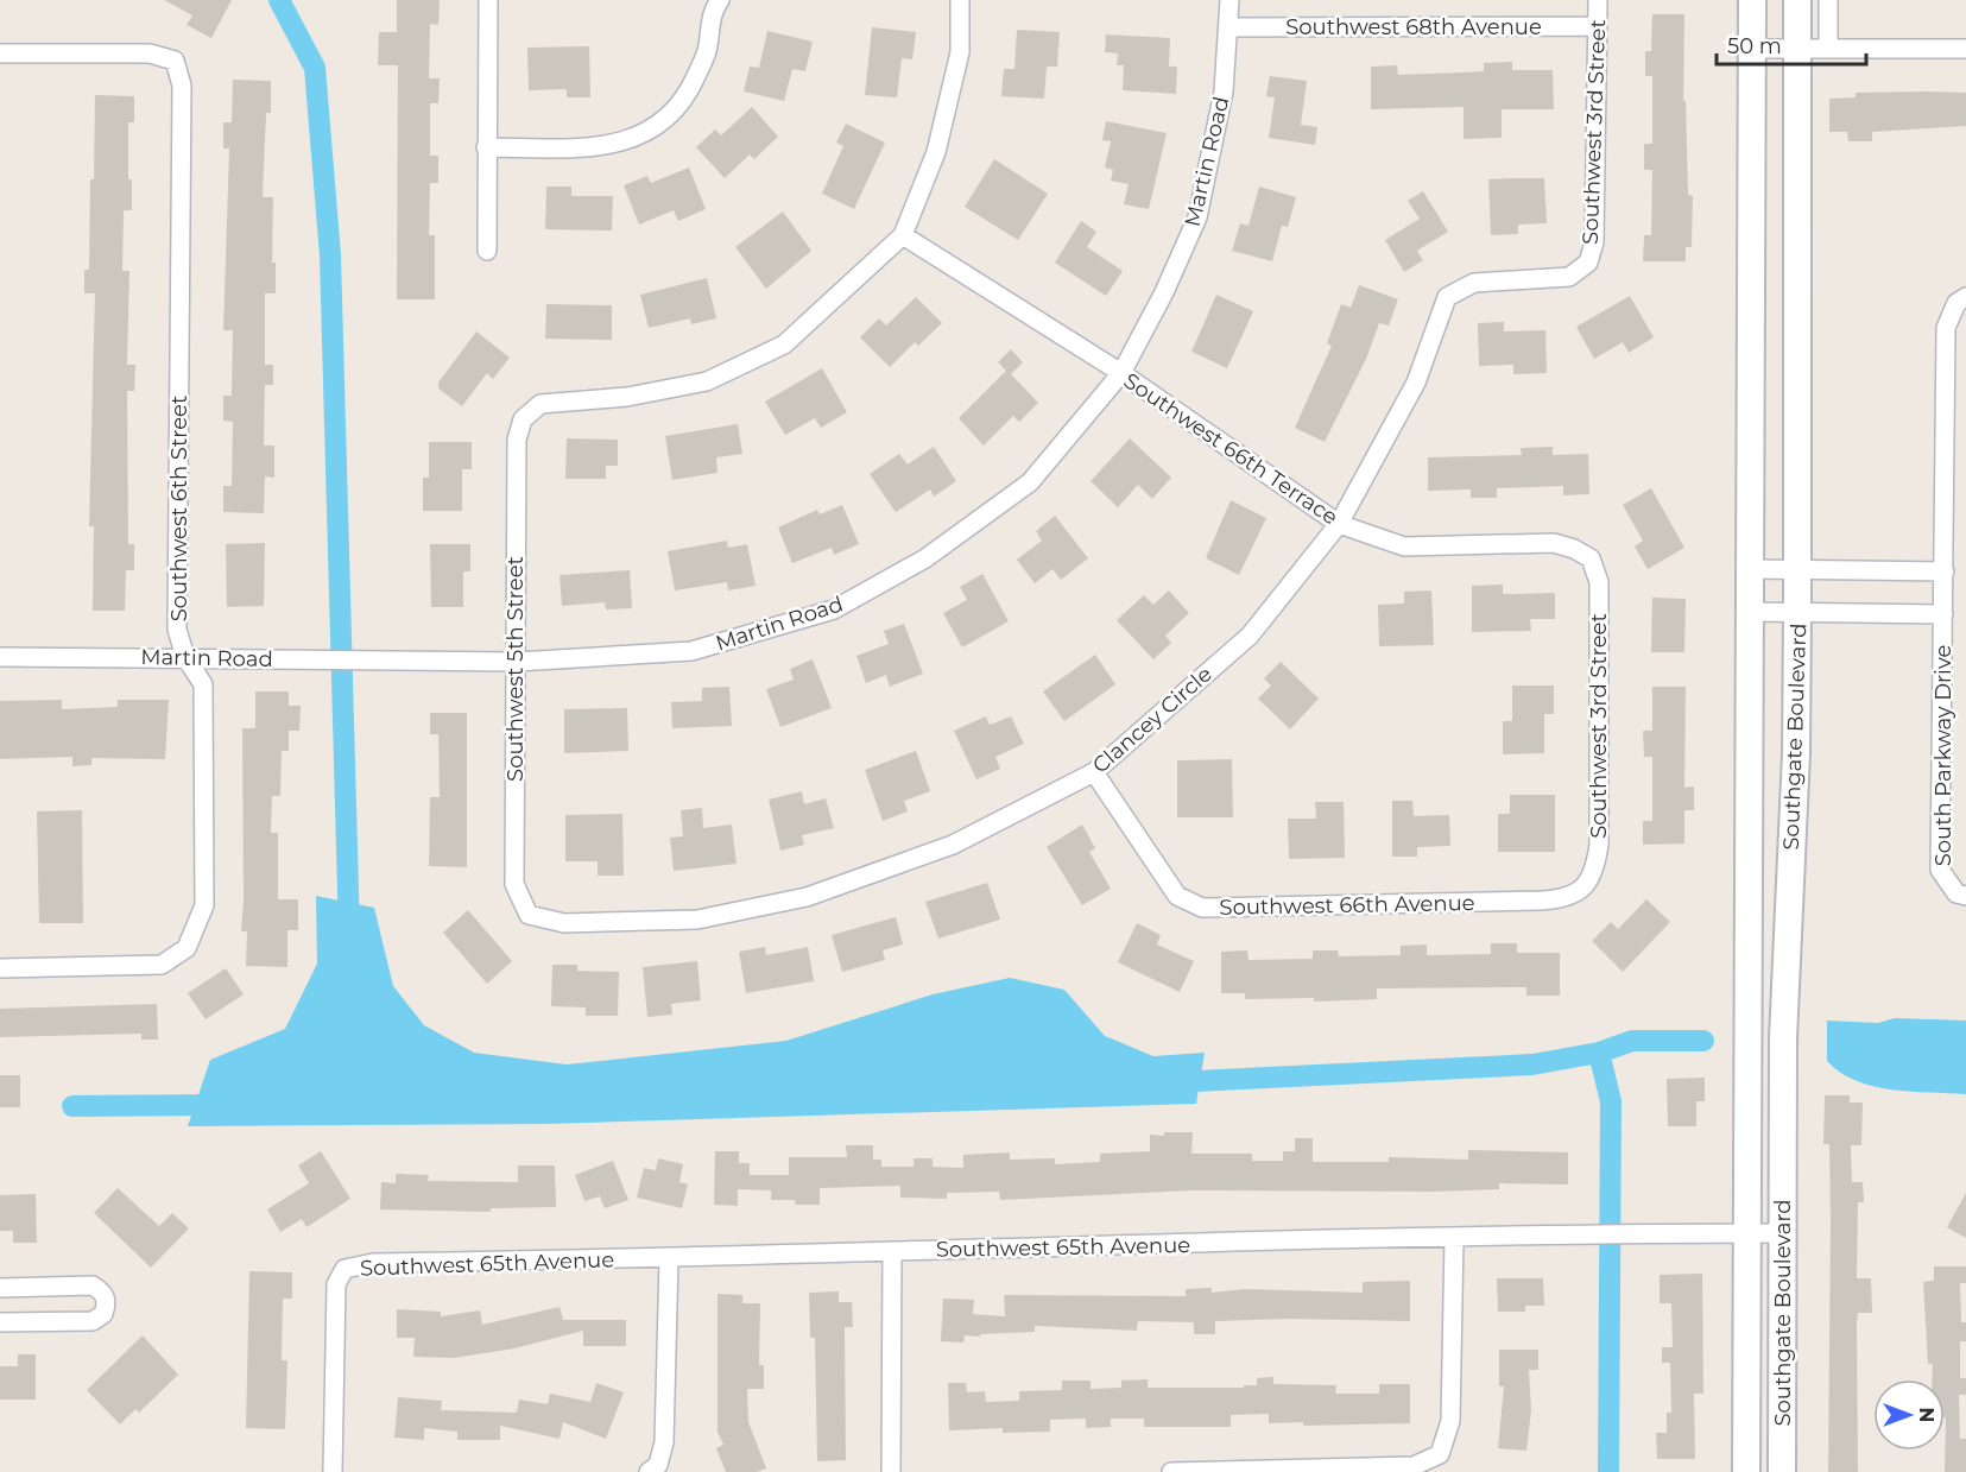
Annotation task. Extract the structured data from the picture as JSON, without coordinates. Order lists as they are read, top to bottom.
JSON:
{
  "streets": {
    "main road": ["Southgate Boulevard"],
    "street": [
      "Southwest 68th Avenue",
      "Southwest 3rd Street",
      "Martin Road",
      "Southwest 66th Terrace",
      "Southwest 6th Street",
      "Southwest 5th Street",
      "Clancey Circle",
      "South Parkway Drive",
      "Southwest 66th Avenue",
      "Southwest 65th Avenue"
    ]
  },
  "crossings": [
    ["Southwest 68th Avenue", "Southwest 3rd Street"],
    ["Southwest 68th Avenue", "Martin Road"],
    ["Southwest 3rd Street", "Southwest 66th Terrace"],
    ["Southwest 3rd Street", "Clancey Circle"],
    ["Southwest 3rd Street", "Southwest 66th Avenue"],
    ["Martin Road", "Southwest 66th Terrace"],
    ["Martin Road", "Southwest 6th Street"],
    ["Martin Road", "Southwest 5th Street"],
    ["Southwest 66th Terrace", "Southwest 5th Street"],
    ["Southwest 66th Terrace", "Clancey Circle"],
    ["Southwest 5th Street", "Clancey Circle"],
    ["Clancey Circle", "Southwest 66th Avenue"],
    ["Southgate Boulevard", "South Parkway Drive"],
    ["Southgate Boulevard", "Southwest 65th Avenue"]
  ],
  "scale_bar": "50 m",
  "north": "right"
}
